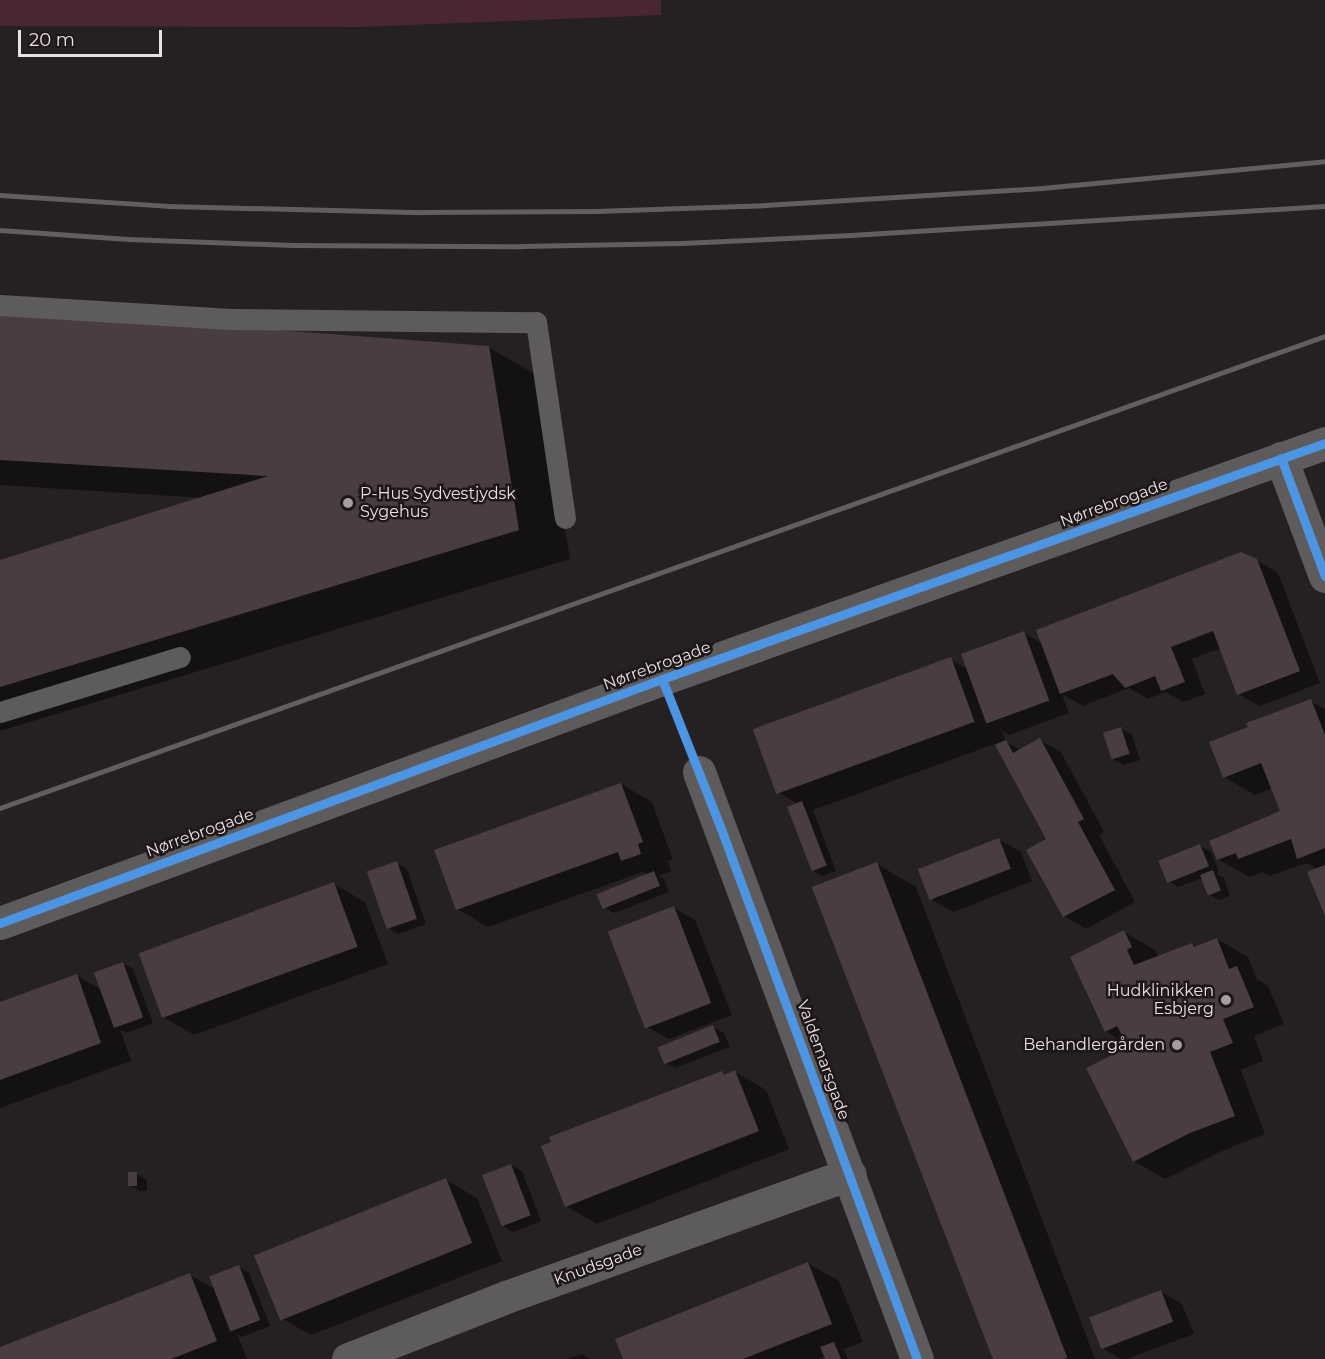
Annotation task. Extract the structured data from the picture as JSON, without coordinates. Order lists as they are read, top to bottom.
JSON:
{
  "streets": {
    "street": ["Nørrebrogade", "Valdemarsgade", "Knudsgade"]
  },
  "crossings": [
    ["Valdemarsgade", "Knudsgade"]
  ],
  "places": ["P-Hus Sydvestjydsk Sygehus", "Hudklinikken Esbjerg", "Behandlergården"],
  "scale_bar": "20 m"
}
